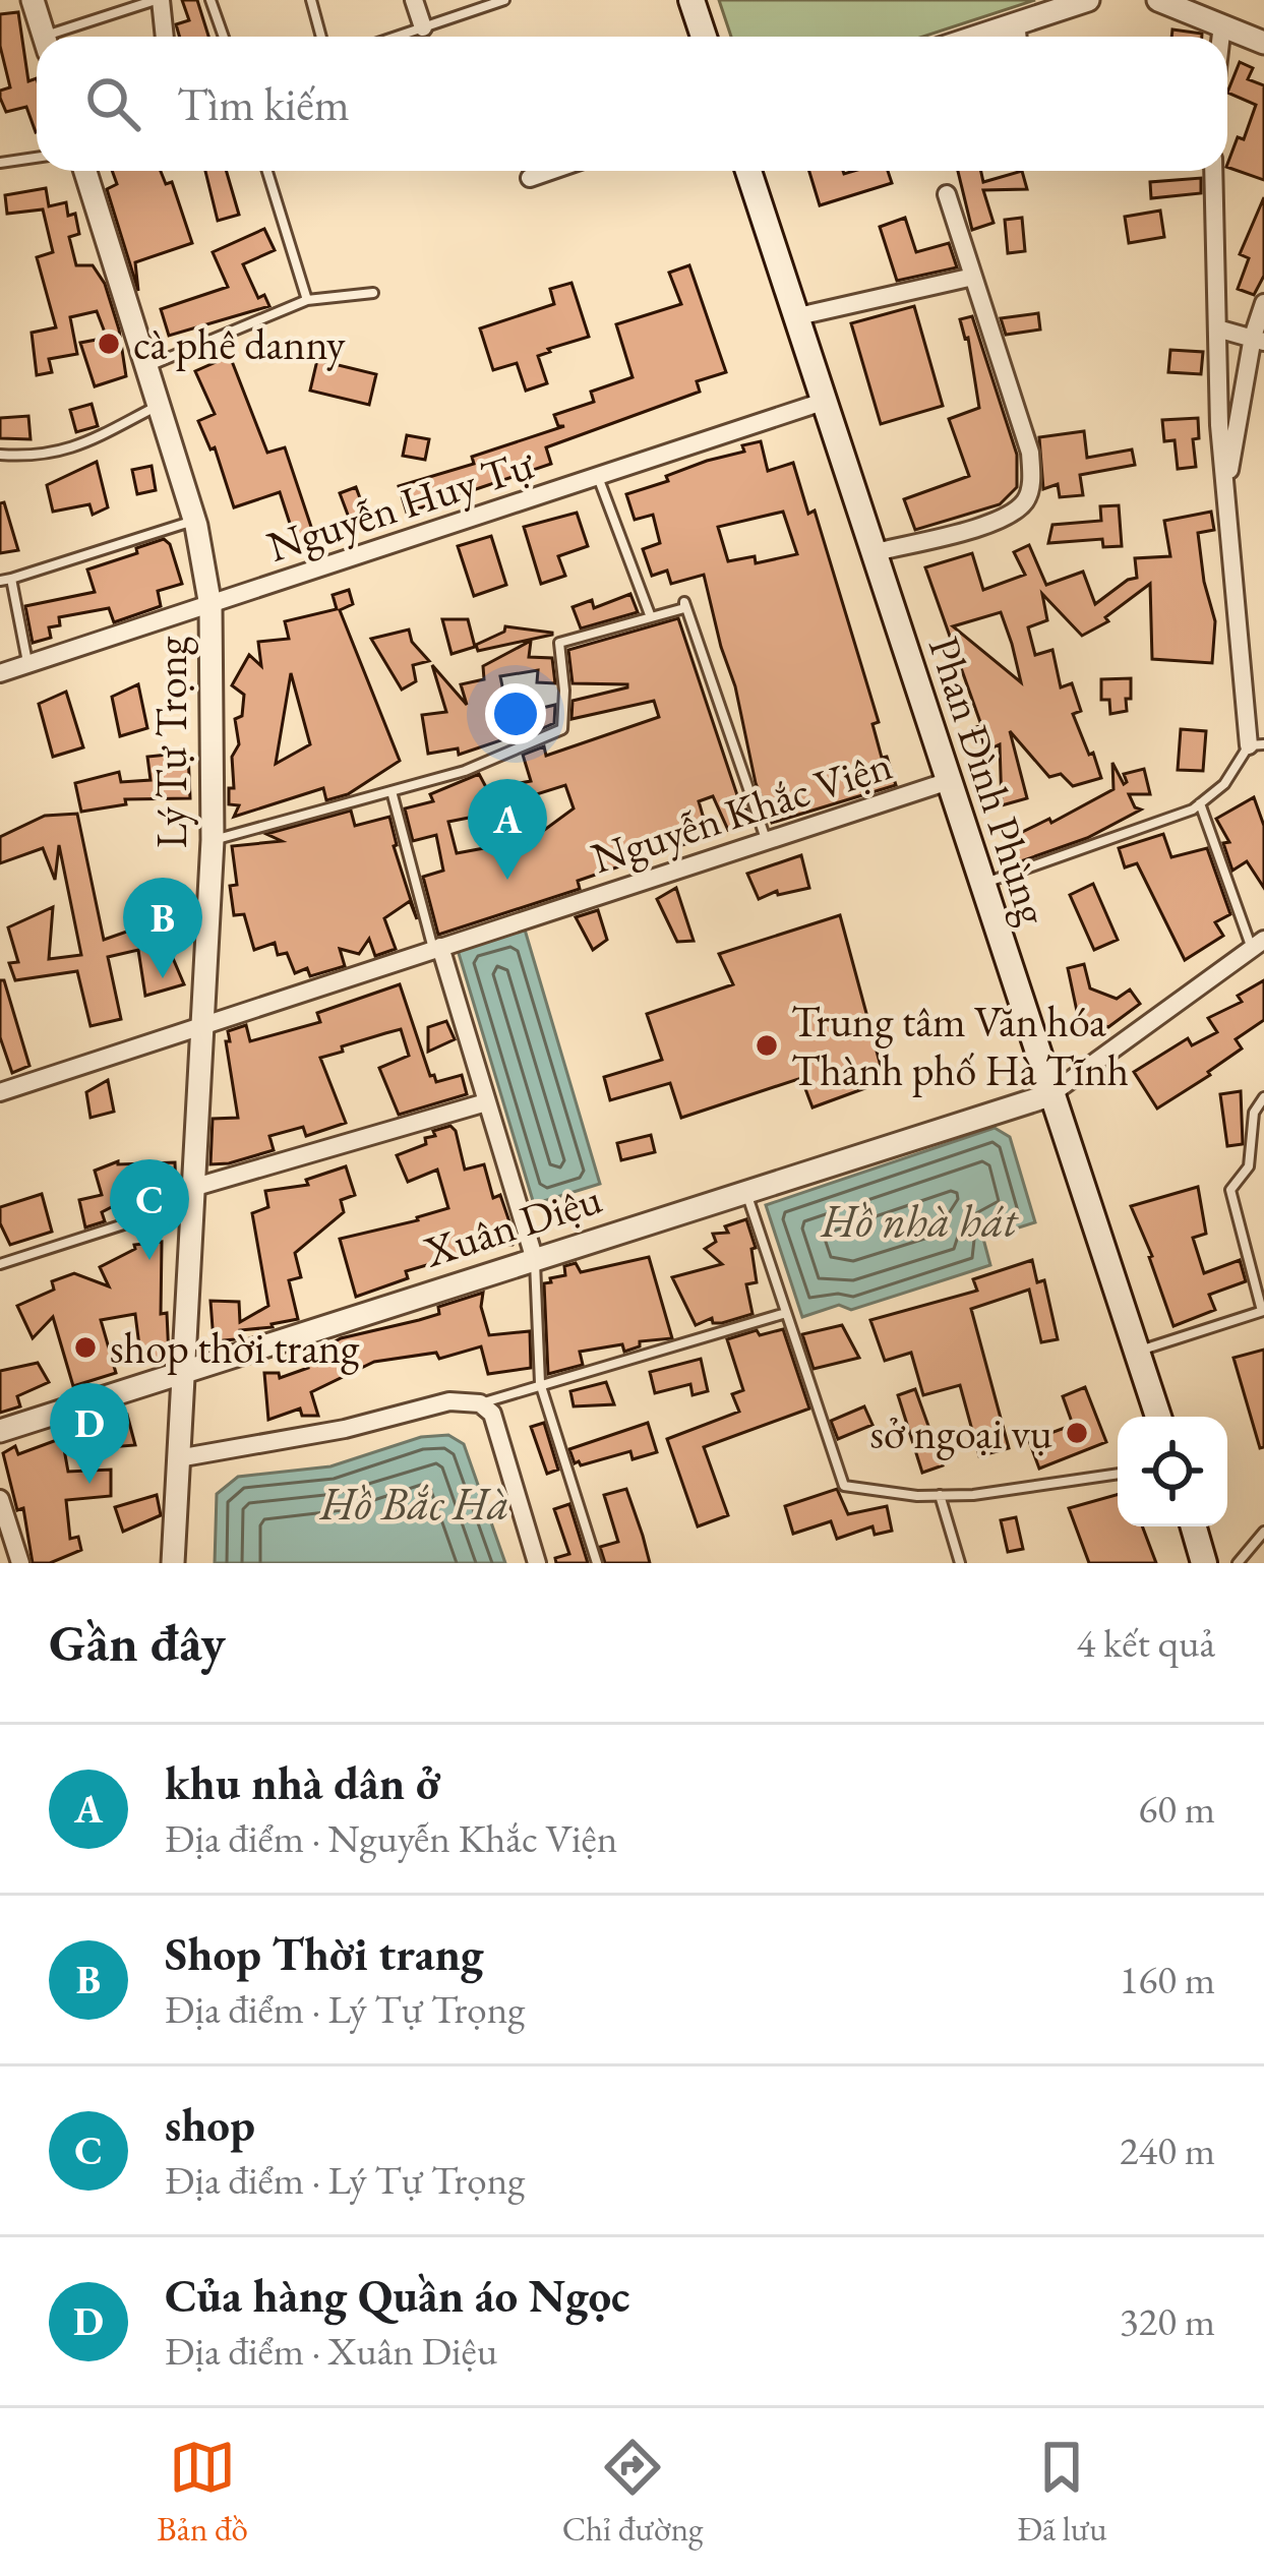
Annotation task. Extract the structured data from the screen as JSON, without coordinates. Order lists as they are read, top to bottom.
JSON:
{
  "streets": {
    "main road": ["Phan Đình Phùng"],
    "street": [
      "Nguyễn Huy Tự",
      "Lý Tự Trọng",
      "Nguyễn Khắc Viện",
      "Xuân Diệu"
    ]
  },
  "crossings": [
    ["Nguyễn Huy Tự", "Lý Tự Trọng"],
    ["Nguyễn Huy Tự", "Phan Đình Phùng"],
    ["Lý Tự Trọng", "Nguyễn Khắc Viện"],
    ["Lý Tự Trọng", "Xuân Diệu"],
    ["Phan Đình Phùng", "Nguyễn Khắc Viện"],
    ["Phan Đình Phùng", "Xuân Diệu"]
  ],
  "water": ["Hồ nhà hát", "Hồ Bắc Hà"],
  "places": [
    "cà phê danny",
    "Trung tâm Văn hóa Thành phố Hà Tĩnh",
    "shop thời trang",
    "sở ngoại vụ"
  ],
  "page": {
    "search": "Tìm kiếm",
    "pins": [
      "A",
      "B",
      "C",
      "D"
    ],
    "heading": ["Gần đây", "4 kết quả"],
    "list": [
      {
        "mark": "A",
        "name": "khu nhà dân ở",
        "note": "Địa điểm · Nguyễn Khắc Viện",
        "value": "60 m"
      },
      {
        "mark": "B",
        "name": "Shop Thời trang",
        "note": "Địa điểm · Lý Tự Trọng",
        "value": "160 m"
      },
      {
        "mark": "C",
        "name": "shop",
        "note": "Địa điểm · Lý Tự Trọng",
        "value": "240 m"
      },
      {
        "mark": "D",
        "name": "Của hàng Quần áo Ngọc",
        "note": "Địa điểm · Xuân Diệu",
        "value": "320 m"
      }
    ],
    "nav": ["Bản đồ", "Chỉ đường", "Đã lưu"]
  }
}
